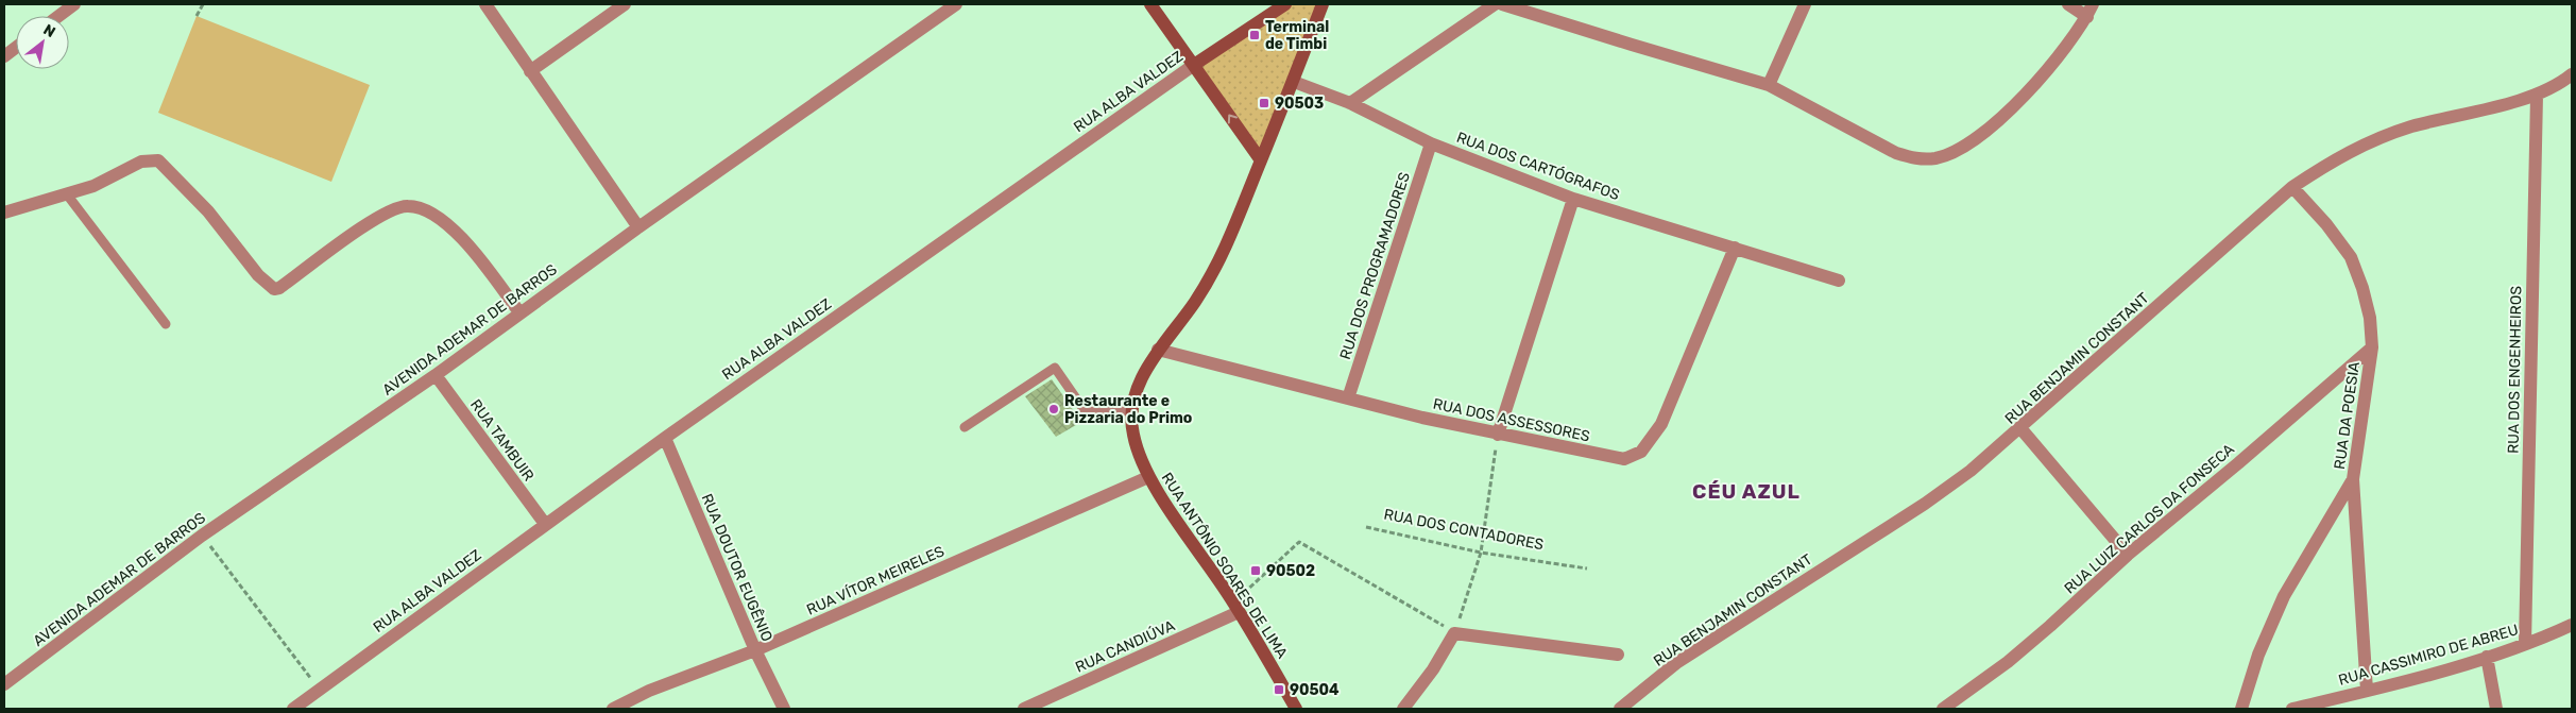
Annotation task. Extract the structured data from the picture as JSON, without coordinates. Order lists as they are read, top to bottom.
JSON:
{
  "streets": {
    "street": [
      "RUA ALBA VALDEZ",
      "RUA DOS CARTÓGRAFOS",
      "RUA DOS PROGRAMADORES",
      "AVENIDA ADEMAR DE BARROS",
      "RUA BENJAMIN CONSTANT",
      "RUA DOS ENGENHEIROS",
      "RUA DA POESIA",
      "RUA DOS ASSESSORES",
      "RUA TAMBUIR",
      "RUA LUIZ CARLOS DA FONSECA",
      "RUA ANTÔNIO SOARES DE LIMA",
      "RUA DOUTOR EUGÊNIO",
      "RUA VÍTOR MEIRELES",
      "RUA CANDIÚVA",
      "RUA CASSIMIRO DE ABREU"
    ],
    "path": ["RUA DOS CONTADORES"]
  },
  "crossings": [
    ["RUA ALBA VALDEZ", "RUA TAMBUIR"],
    ["RUA ALBA VALDEZ", "RUA DOUTOR EUGÊNIO"],
    ["RUA DOS CARTÓGRAFOS", "RUA DOS PROGRAMADORES"],
    ["RUA DOS CARTÓGRAFOS", "RUA DOS ASSESSORES"],
    ["RUA DOS CARTÓGRAFOS", "RUA ANTÔNIO SOARES DE LIMA"],
    ["RUA DOS PROGRAMADORES", "RUA DOS ASSESSORES"],
    ["AVENIDA ADEMAR DE BARROS", "RUA TAMBUIR"],
    ["RUA BENJAMIN CONSTANT", "RUA DOS ENGENHEIROS"],
    ["RUA BENJAMIN CONSTANT", "RUA DA POESIA"],
    ["RUA DOS ENGENHEIROS", "RUA CASSIMIRO DE ABREU"],
    ["RUA DA POESIA", "RUA LUIZ CARLOS DA FONSECA"],
    ["RUA DOS ASSESSORES", "RUA ANTÔNIO SOARES DE LIMA"],
    ["RUA ANTÔNIO SOARES DE LIMA", "RUA VÍTOR MEIRELES"],
    ["RUA ANTÔNIO SOARES DE LIMA", "RUA CANDIÚVA"],
    ["RUA DOUTOR EUGÊNIO", "RUA VÍTOR MEIRELES"]
  ],
  "districts": ["CÉU AZUL"],
  "places": {
    "transit": [
      "Terminal de Timbi",
      "90503",
      "90502",
      "90504"
    ],
    "other": ["Restaurante e Pizzaria do Primo"]
  },
  "north": "top right"
}
